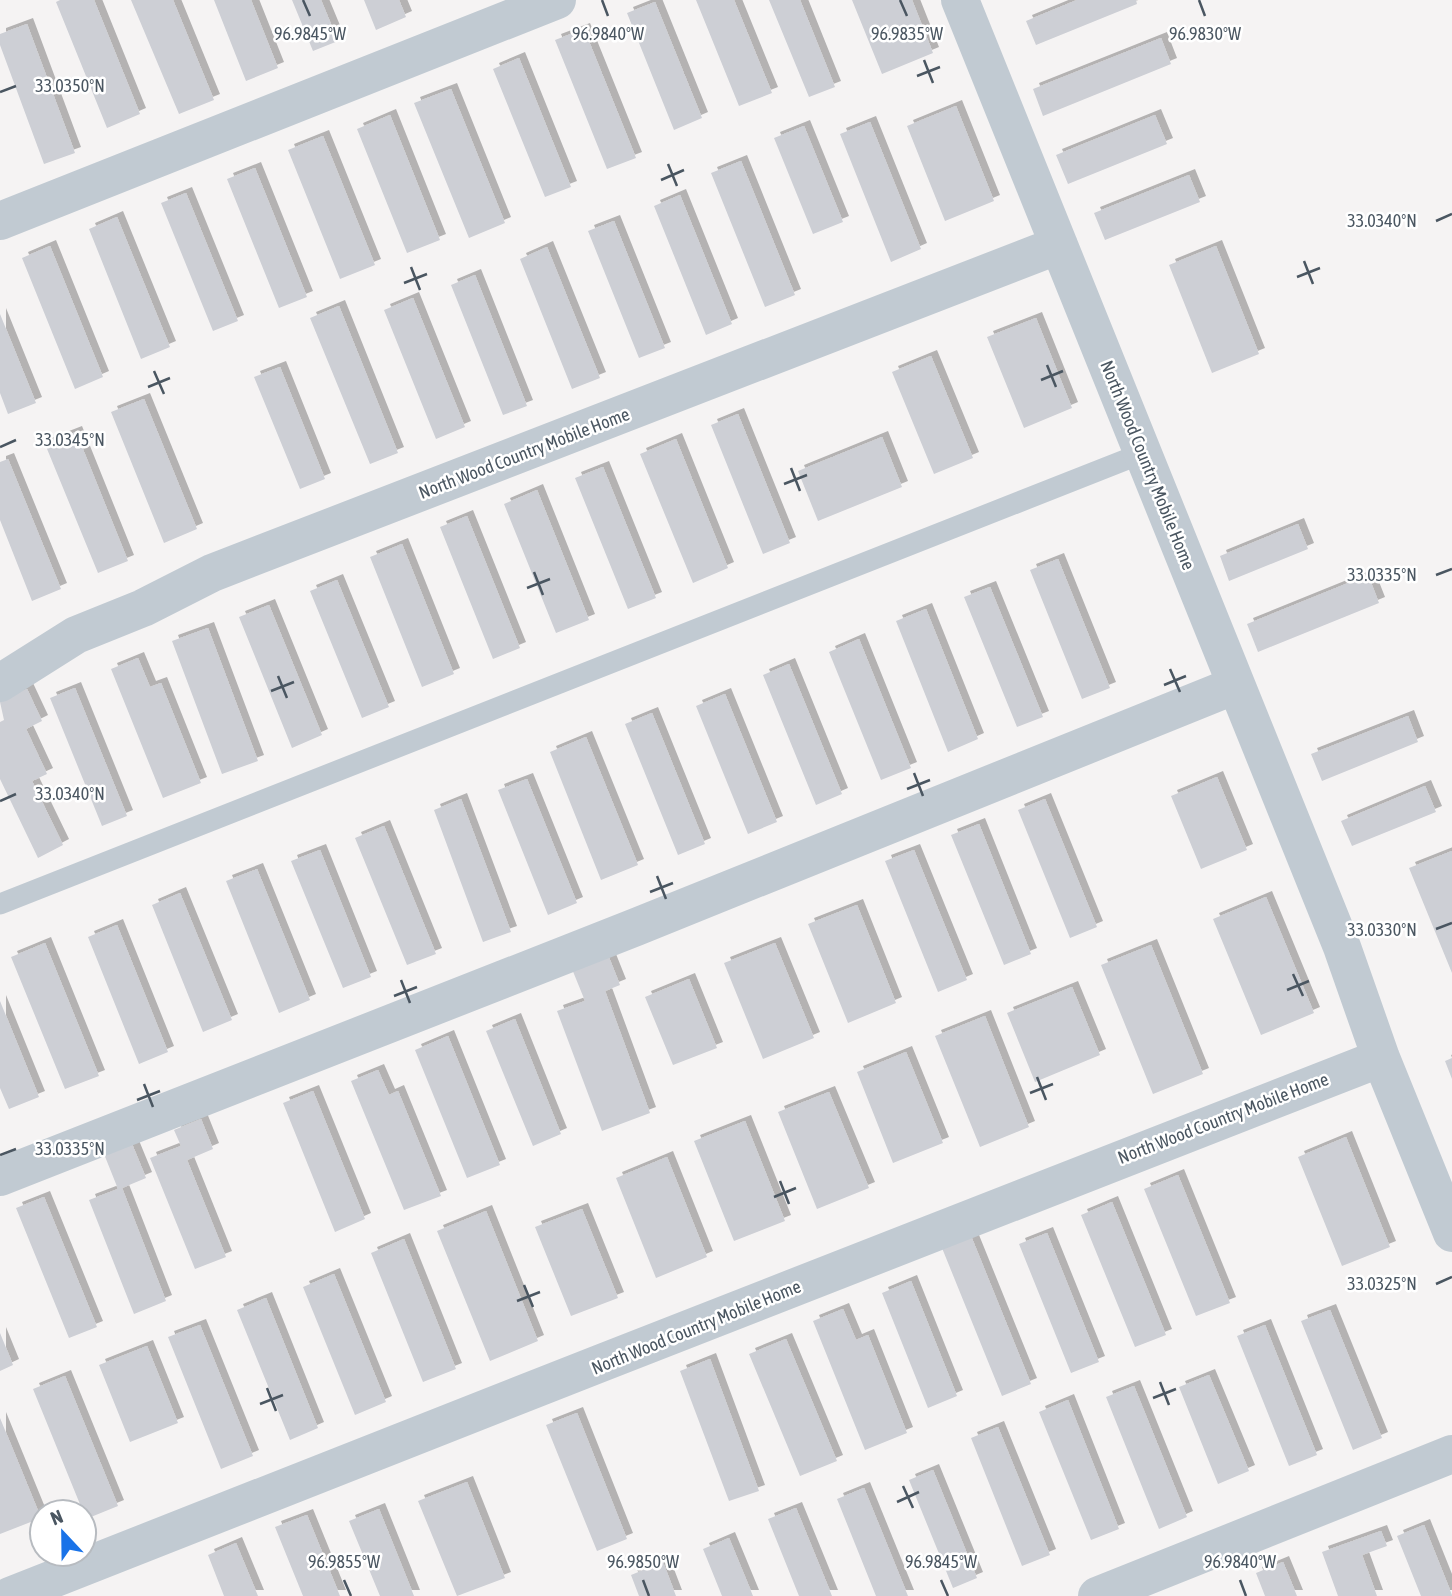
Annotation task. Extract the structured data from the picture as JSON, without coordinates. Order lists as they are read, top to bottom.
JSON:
{
  "streets": {
    "street": ["North Wood Country Mobile Home"]
  },
  "north": "top",
  "coordinates": [
    "96.9845°W",
    "96.9840°W",
    "96.9835°W",
    "96.9830°W",
    "33.0350°N",
    "33.0340°N",
    "33.0345°N",
    "33.0335°N",
    "33.0330°N",
    "33.0325°N",
    "96.9855°W",
    "96.9850°W"
  ]
}
